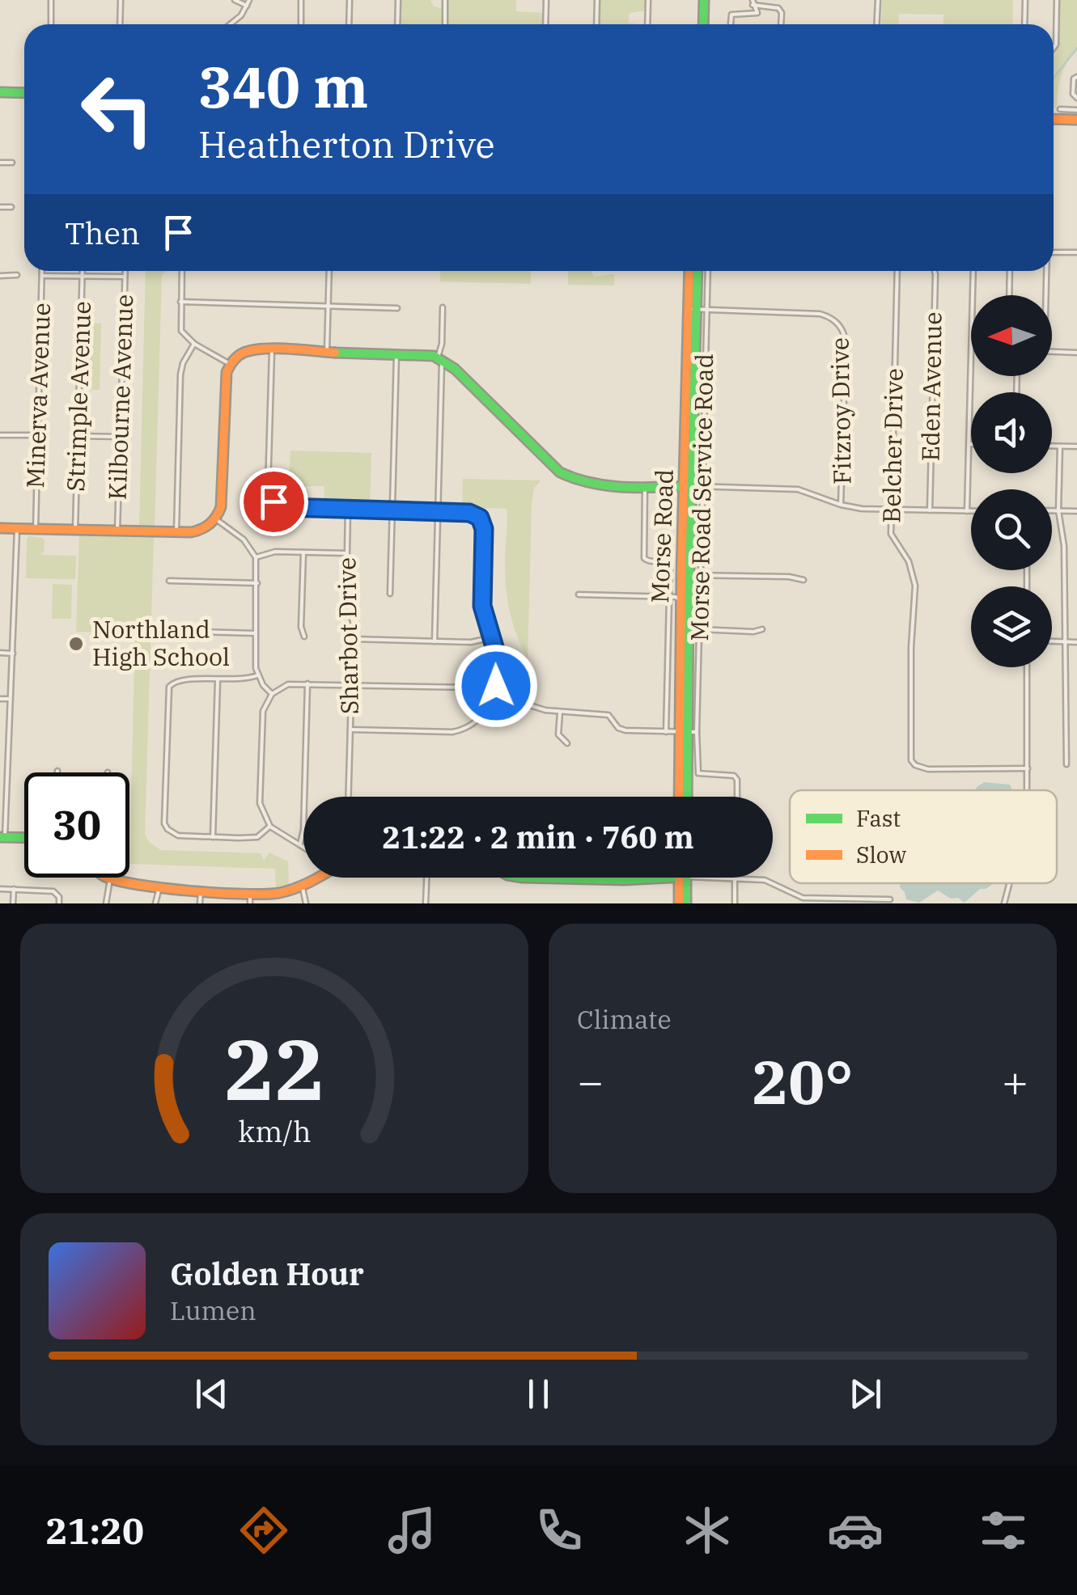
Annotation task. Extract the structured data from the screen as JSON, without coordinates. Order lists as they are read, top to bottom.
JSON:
{
  "streets": {
    "street": [
      "Eden Avenue",
      "Minerva Avenue",
      "Strimple Avenue",
      "Kilbourne Avenue",
      "Fitzroy Drive",
      "Belcher Drive",
      "Morse Road Service Road",
      "Morse Road",
      "Sharbot Drive"
    ]
  },
  "crossings": [
    ["Fitzroy Drive", "Morse Road Service Road"],
    ["Morse Road Service Road", "Morse Road"]
  ],
  "places": ["Northland High School"],
  "legend": ["Fast", "Slow"],
  "north": "left",
  "page": {
    "turn": ["340 m", "Heatherton Drive"],
    "then": "Then",
    "limit": "30",
    "trip": "21:22 · 2 min · 760 m",
    "tile": "Climate",
    "heat": ["−", "20°", "+"],
    "song": ["Golden Hour", "Lumen"],
    "tabs": "21:20",
    "gauge": ["22", "km/h"]
  }
}
